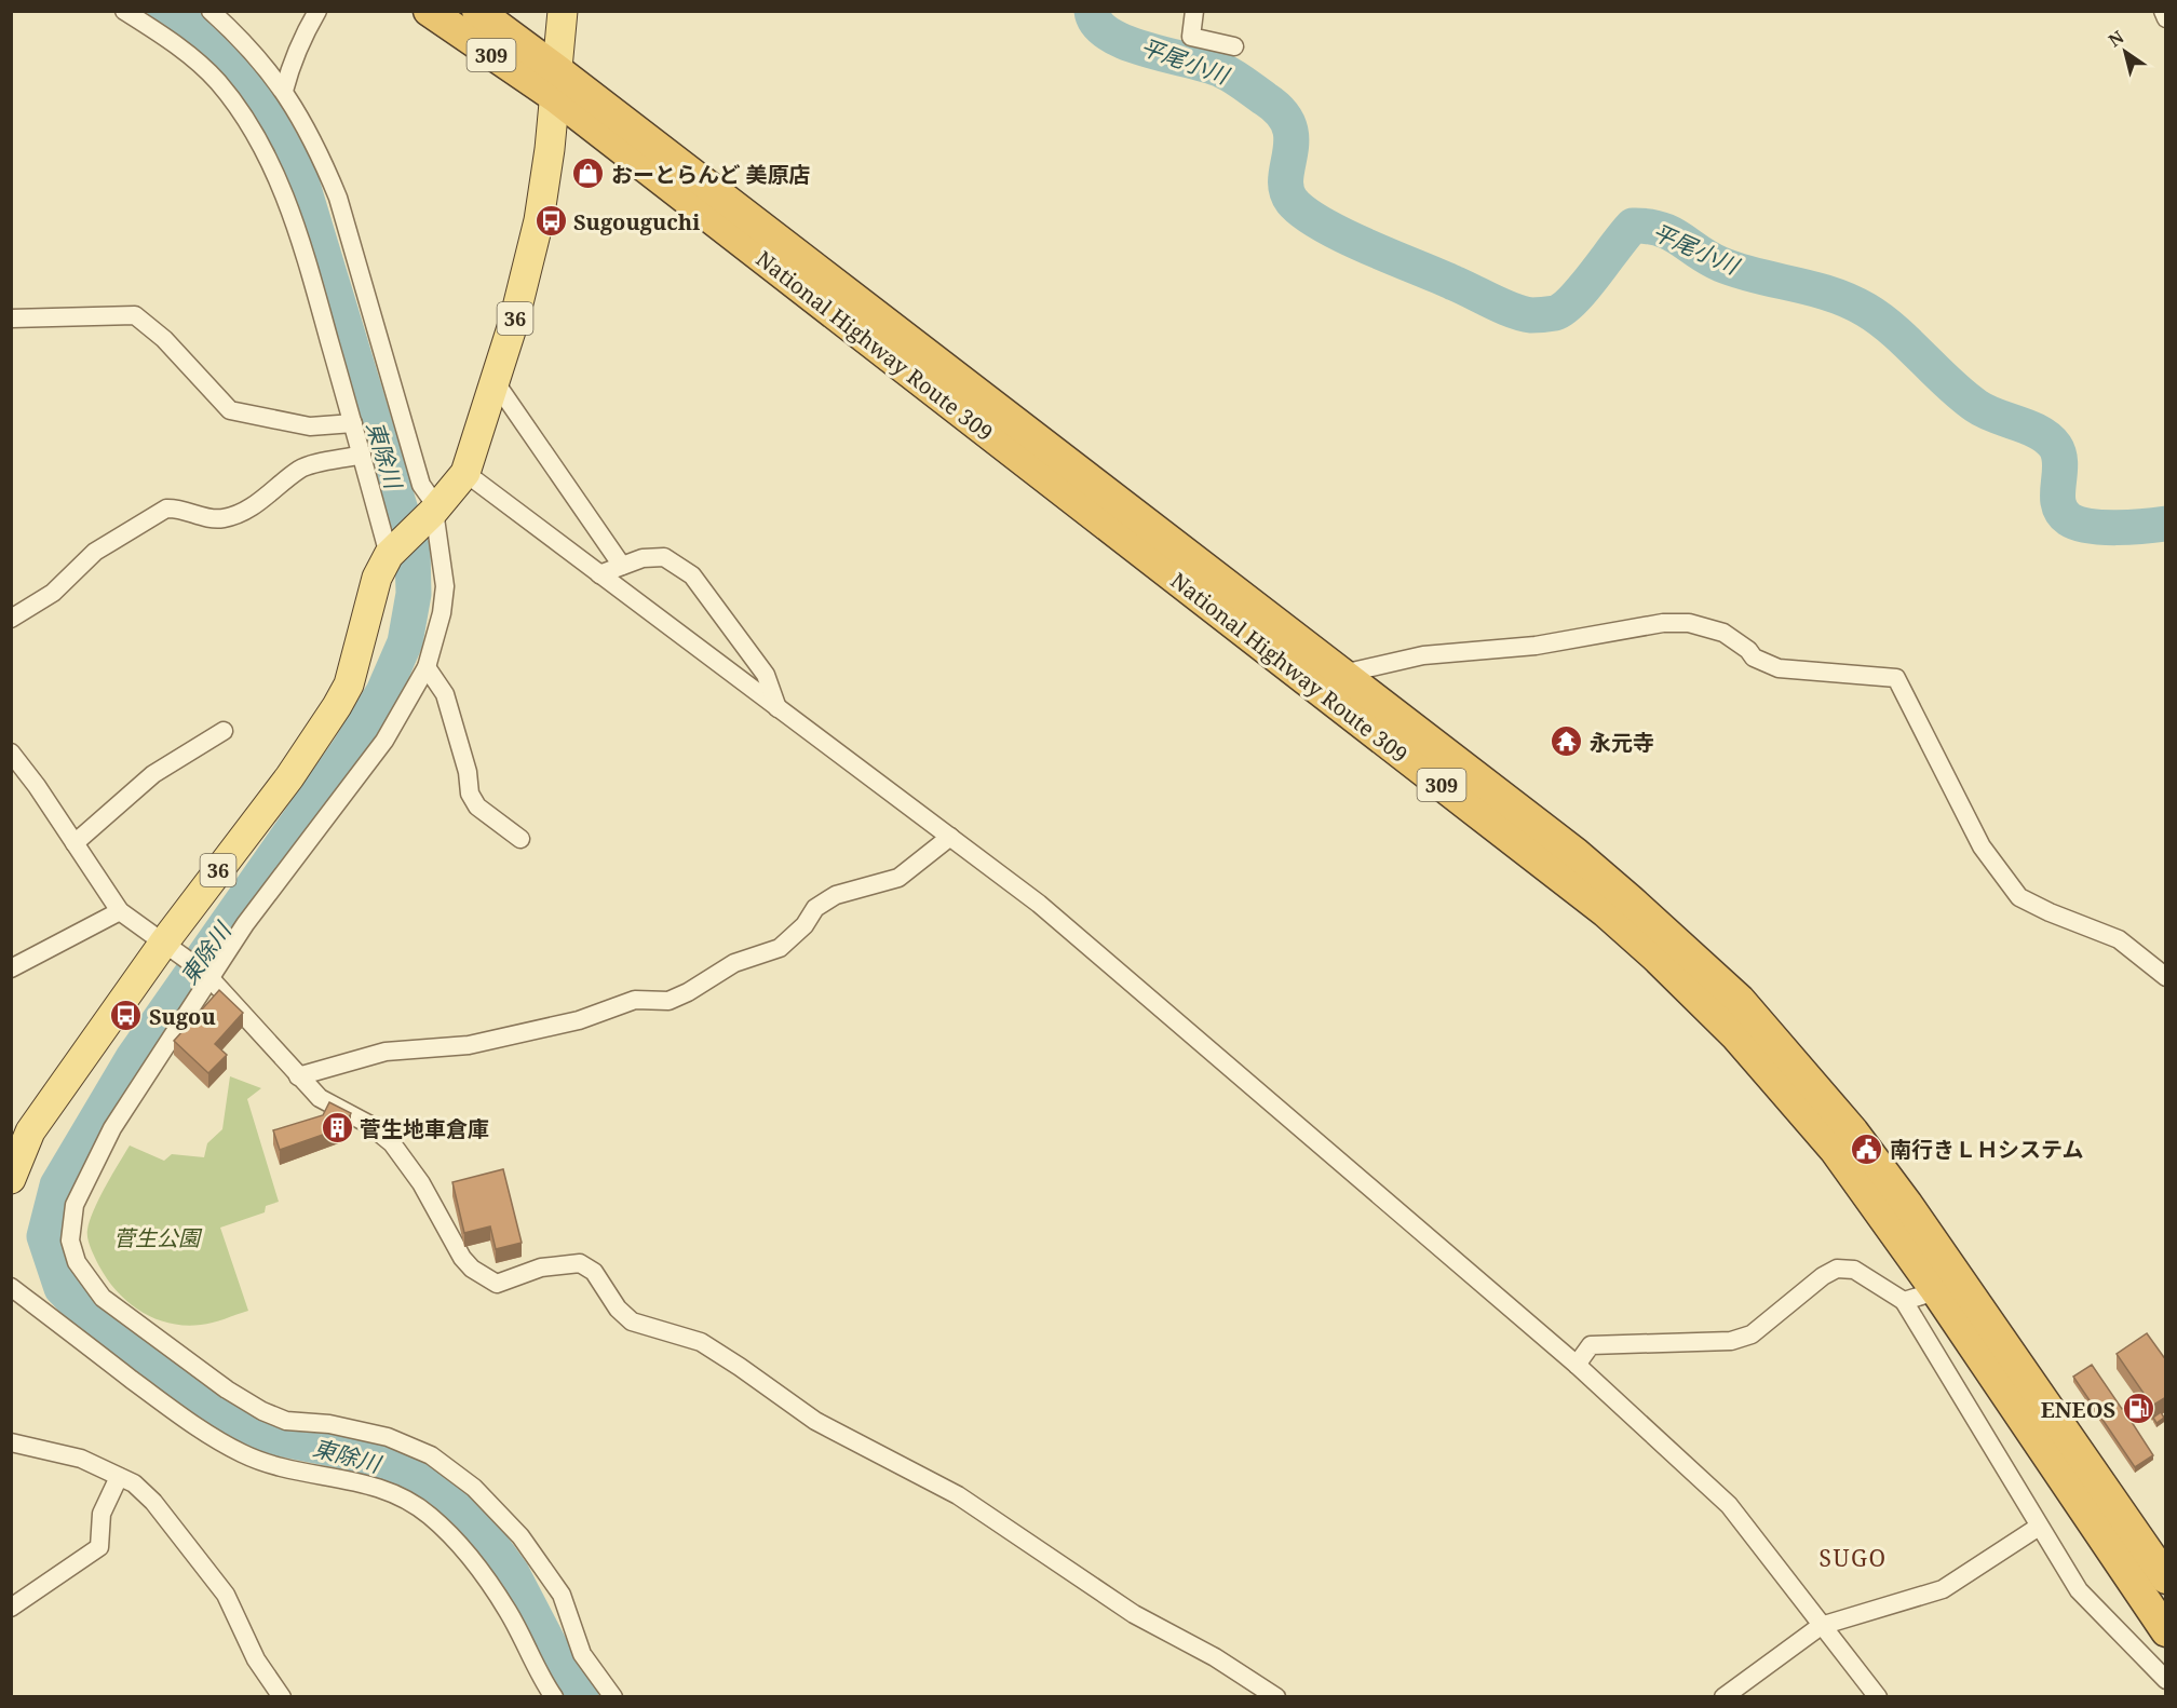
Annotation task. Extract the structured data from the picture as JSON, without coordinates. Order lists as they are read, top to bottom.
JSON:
{
  "streets": {
    "highway": ["309", "National Highway Route 309"],
    "main road": ["36"]
  },
  "crossings": [
    ["36", "National Highway Route 309"]
  ],
  "districts": ["SUGO"],
  "water": ["平尾小川", "東除川"],
  "parks": ["菅生公園"],
  "places": {
    "shop": ["おーとらんど 美原店"],
    "bus stop": ["Sugouguchi", "Sugou"],
    "temple": ["永元寺"],
    "building": ["菅生地車倉庫"],
    "public building": ["南行きＬＨシステム"],
    "fuel station": ["ENEOS"]
  },
  "north": "top left"
}
